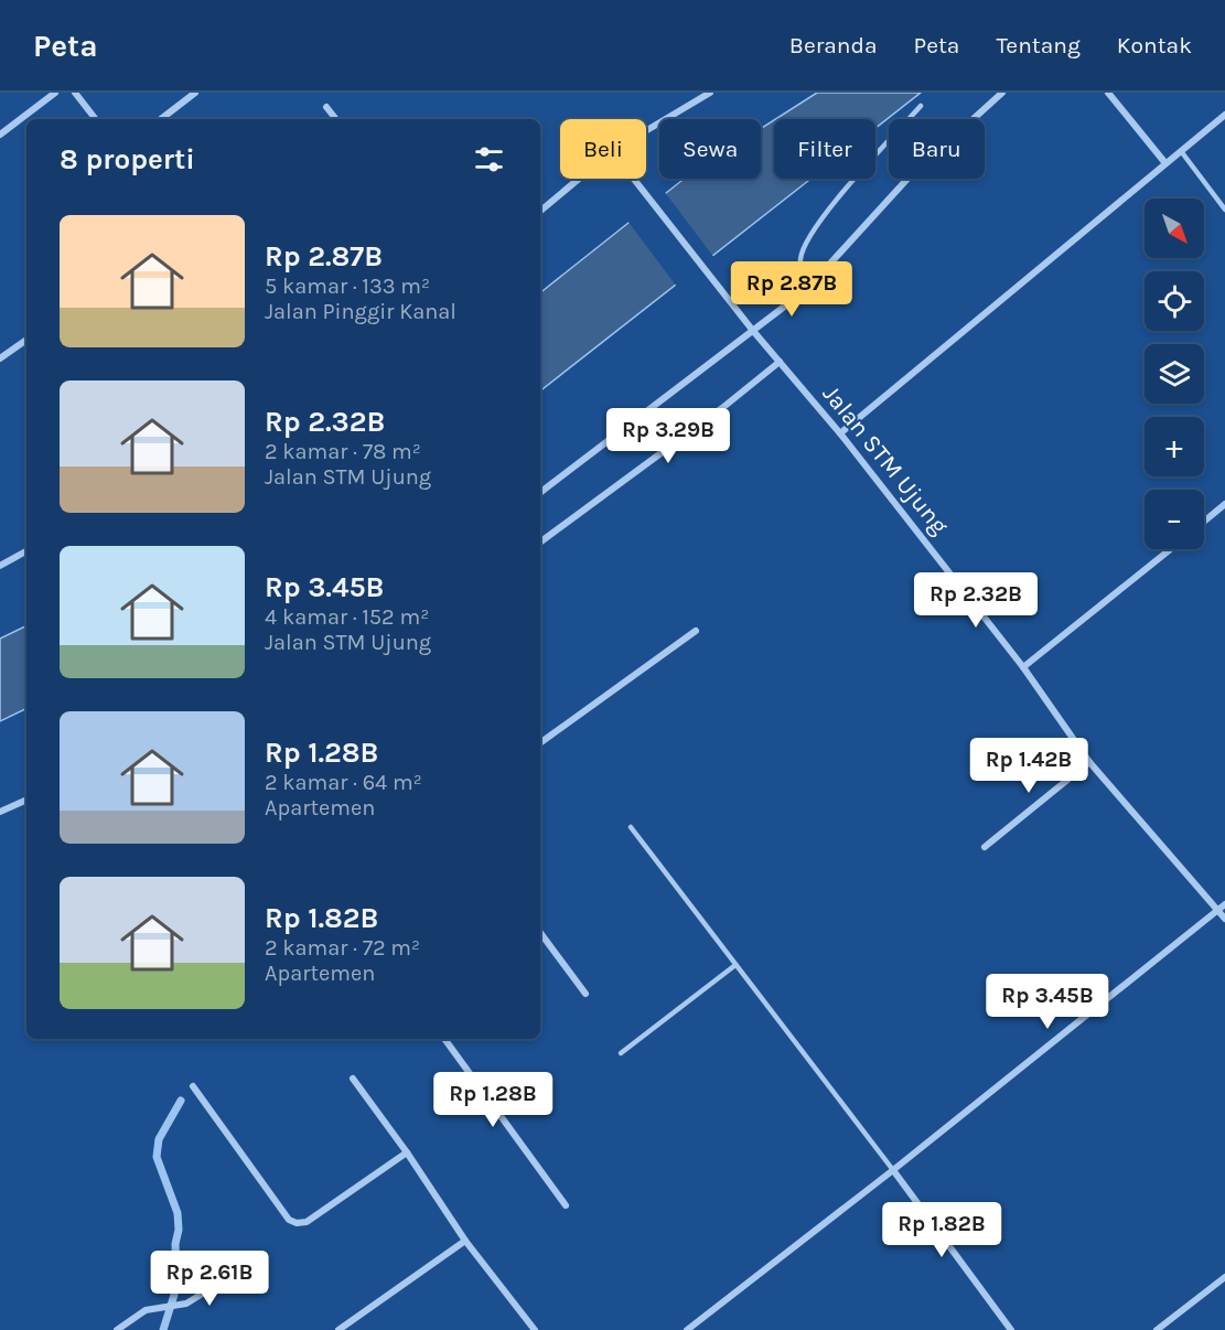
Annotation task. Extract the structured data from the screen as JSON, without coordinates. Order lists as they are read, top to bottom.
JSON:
{
  "streets": {
    "street": ["Jalan STM Ujung"]
  },
  "north": "bottom right",
  "page": {
    "header": "Peta",
    "nav": [
      "Beranda",
      "Peta",
      "Tentang",
      "Kontak"
    ],
    "chip": [
      "Beli",
      "Sewa",
      "Filter",
      "Baru"
    ],
    "heading": "8 properti",
    "map_buttons": ["+", "−"],
    "list": [
      {
        "name": "Rp 2.87B",
        "note": "5 kamar · 133 m² · Jalan Pinggir Kanal"
      },
      {
        "name": "Rp 2.32B",
        "note": "2 kamar · 78 m² · Jalan STM Ujung"
      },
      {
        "name": "Rp 3.45B",
        "note": "4 kamar · 152 m² · Jalan STM Ujung"
      },
      {
        "name": "Rp 1.28B",
        "note": "2 kamar · 64 m² · Apartemen"
      },
      {
        "name": "Rp 1.82B",
        "note": "2 kamar · 72 m² · Apartemen"
      }
    ],
    "price": [
      "Rp 2.87B",
      "Rp 3.29B",
      "Rp 2.32B",
      "Rp 1.42B",
      "Rp 3.45B",
      "Rp 1.28B",
      "Rp 1.82B",
      "Rp 2.61B"
    ]
  }
}
